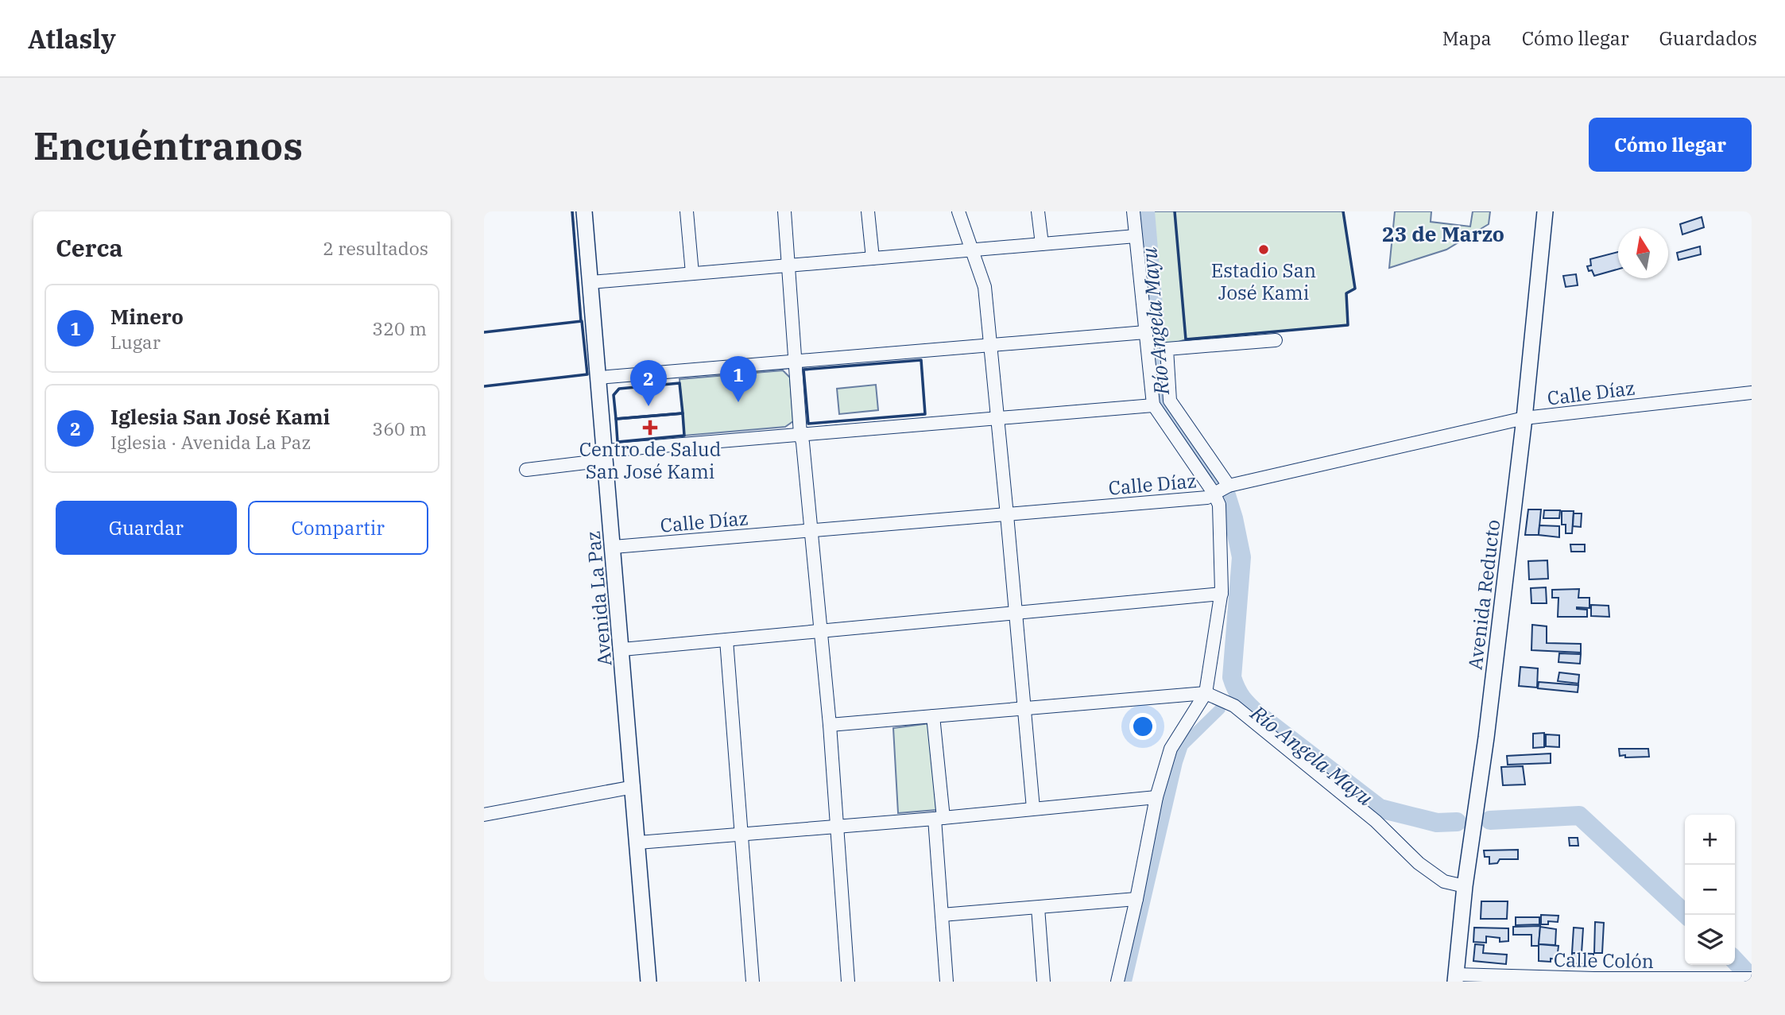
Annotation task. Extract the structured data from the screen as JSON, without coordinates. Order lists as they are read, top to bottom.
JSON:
{
  "streets": {
    "main road": ["Avenida Reducto", "Avenida La Paz"],
    "street": ["Calle Díaz", "Calle Colón"]
  },
  "crossings": [
    ["Calle Díaz", "Avenida Reducto"],
    ["Calle Díaz", "Avenida La Paz"],
    ["Avenida Reducto", "Calle Colón"]
  ],
  "districts": ["23 de Marzo"],
  "water": ["Río Angela Mayu"],
  "places": {
    "other": ["Estadio San José Kami"],
    "health": ["Centro de Salud San José Kami"]
  },
  "north": "top",
  "page": {
    "header": "Atlasly",
    "nav": ["Mapa", "Cómo llegar", "Guardados"],
    "buttons": [
      "Cómo llegar",
      ["Guardar", "Compartir"]
    ],
    "title": "Encuéntranos",
    "heading": ["Cerca", "2 resultados"],
    "list": [
      {
        "mark": "1",
        "name": "Minero",
        "note": "Lugar",
        "value": "320 m"
      },
      {
        "mark": "2",
        "name": "Iglesia San José Kami",
        "note": "Iglesia · Avenida La Paz",
        "value": "360 m"
      }
    ],
    "pins": ["1", "2"],
    "map_buttons": ["+", "−"]
  }
}
